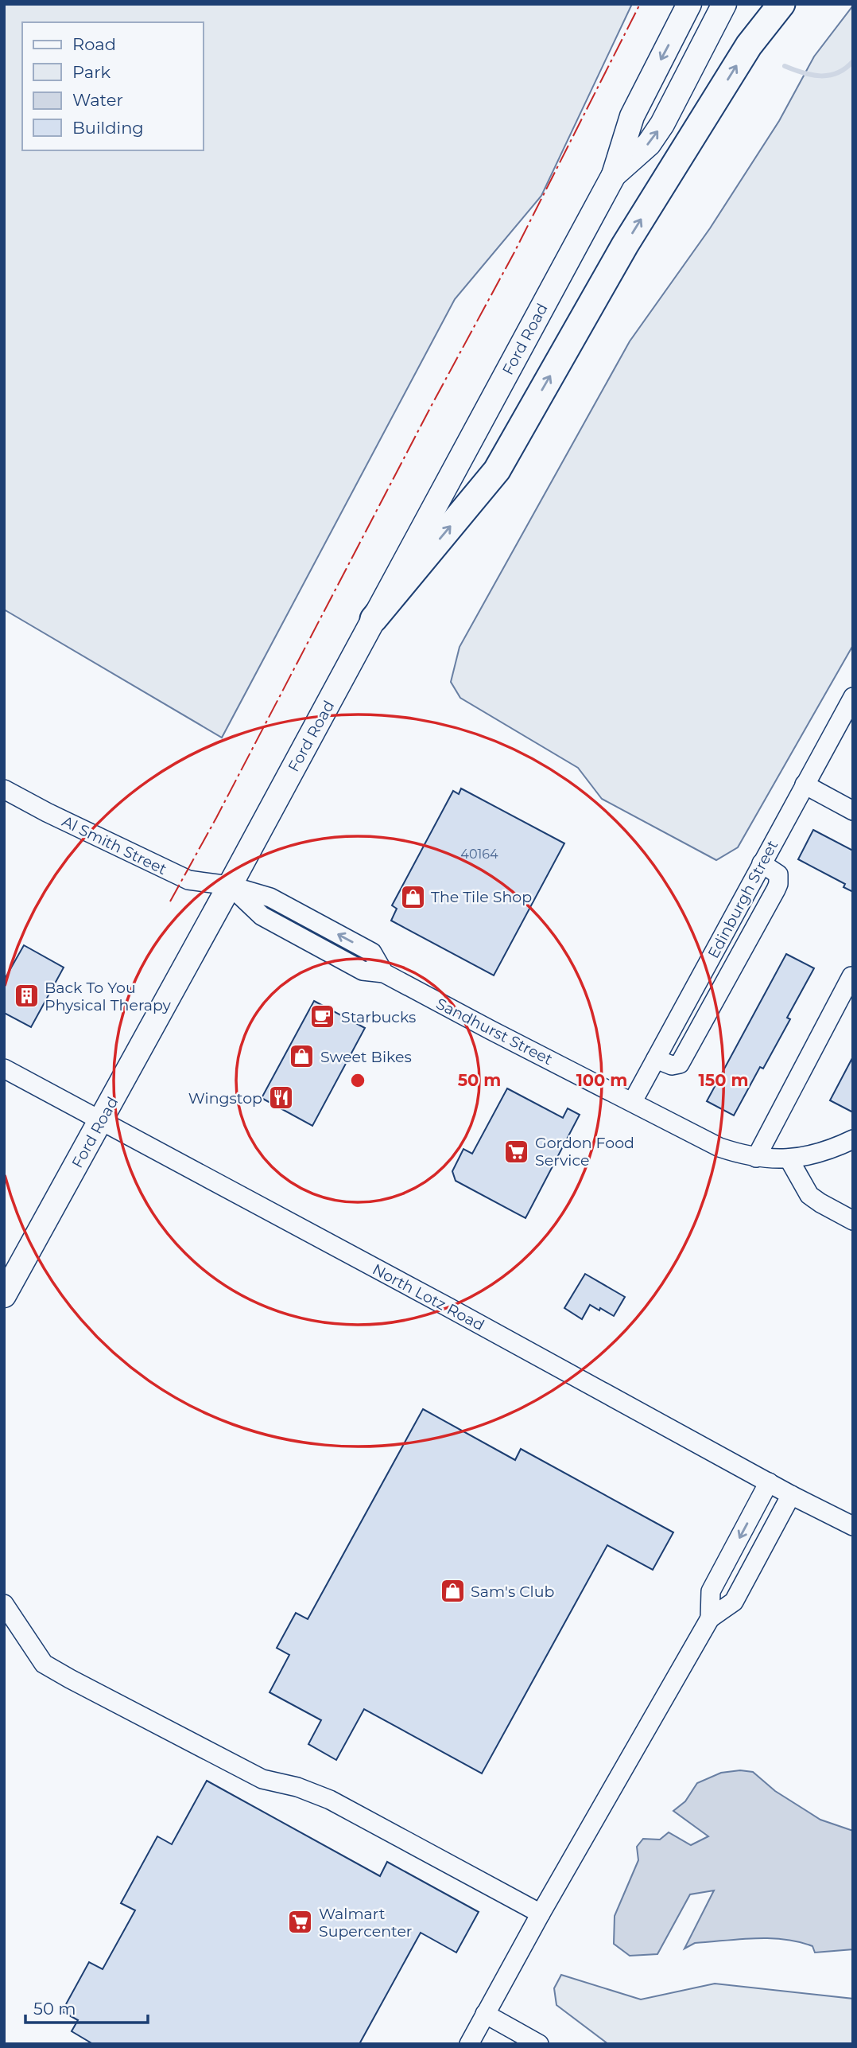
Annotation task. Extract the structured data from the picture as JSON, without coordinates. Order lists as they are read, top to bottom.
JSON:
{
  "streets": {
    "main road": ["Ford Road"],
    "street": [
      "Al Smith Street",
      "Edinburgh Street",
      "Sandhurst Street",
      "North Lotz Road"
    ]
  },
  "crossings": [
    ["Ford Road", "Al Smith Street"],
    ["Ford Road", "Sandhurst Street"],
    ["Ford Road", "North Lotz Road"],
    ["Al Smith Street", "Sandhurst Street"],
    ["Edinburgh Street", "Sandhurst Street"]
  ],
  "places": {
    "shop": ["The Tile Shop", "Sweet Bikes", "Sam's Club"],
    "building": ["Back To You Physical Therapy"],
    "cafe": ["Starbucks"],
    "restaurant": ["Wingstop"],
    "supermarket": ["Gordon Food Service", "Walmart Supercenter"]
  },
  "house_numbers": ["40164"],
  "legend": [
    "Road",
    "Park",
    "Water",
    "Building"
  ],
  "scale_bar": "50 m",
  "rings": ["50 m", "100 m", "150 m"]
}
